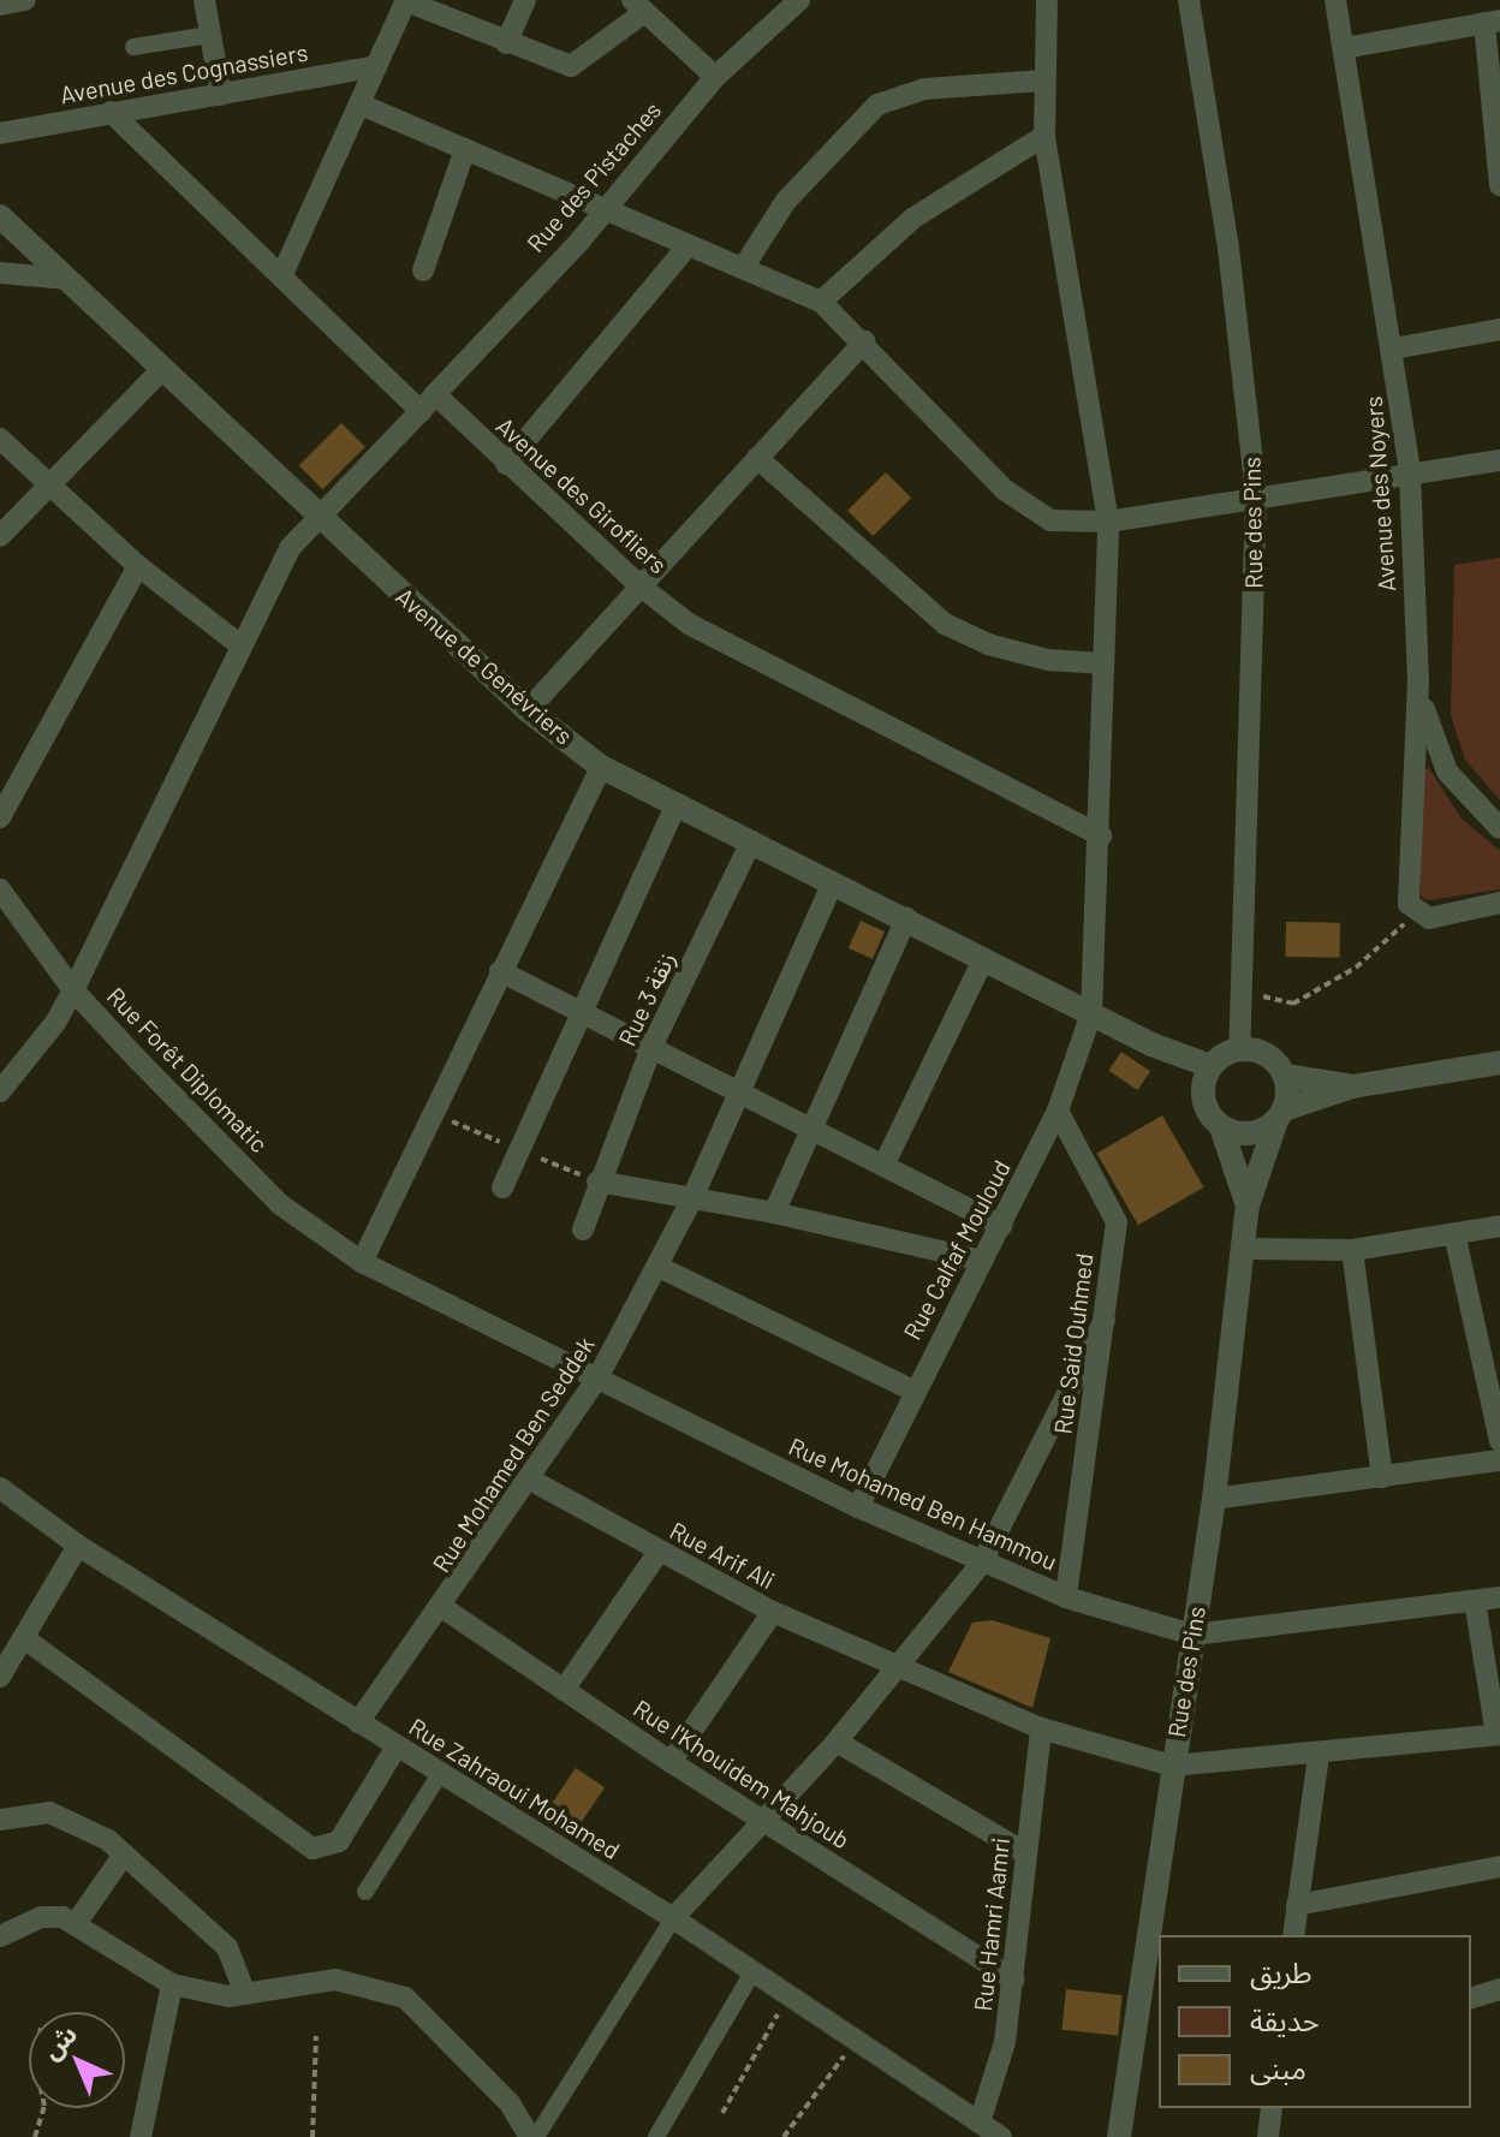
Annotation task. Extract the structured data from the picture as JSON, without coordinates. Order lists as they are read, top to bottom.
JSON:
{
  "streets": {
    "street": [
      "Avenue des Cognassiers",
      "Rue des Pistaches",
      "Avenue des Noyers",
      "Avenue des Girofliers",
      "Rue des Pins",
      "Avenue de Genévriers",
      "Rue 3 زنقة",
      "Rue Forêt Diplomatic",
      "Rue Calfaf Mouloud",
      "Rue Said Ouhmed",
      "Rue Mohamed Ben Seddek",
      "Rue Mohamed Ben Hammou",
      "Rue Arif Ali",
      "Rue l'Khouidem Mahjoub",
      "Rue Zahraoui Mohamed",
      "Rue Hamri Aamri"
    ]
  },
  "crossings": [
    ["Avenue des Cognassiers", "Avenue des Girofliers"],
    ["Rue des Pistaches", "Avenue des Girofliers"],
    ["Rue des Pistaches", "Avenue de Genévriers"],
    ["Rue des Pistaches", "Rue Forêt Diplomatic"],
    ["Avenue des Girofliers", "Rue Calfaf Mouloud"],
    ["Rue des Pins", "Avenue de Genévriers"],
    ["Rue des Pins", "Rue Mohamed Ben Hammou"],
    ["Rue des Pins", "Rue Arif Ali"],
    ["Avenue de Genévriers", "Rue 3 زنقة"],
    ["Avenue de Genévriers", "Rue Calfaf Mouloud"],
    ["Avenue de Genévriers", "Rue Mohamed Ben Seddek"],
    ["Rue Forêt Diplomatic", "Rue Mohamed Ben Hammou"],
    ["Rue Calfaf Mouloud", "Rue Said Ouhmed"],
    ["Rue Calfaf Mouloud", "Rue Mohamed Ben Hammou"],
    ["Rue Said Ouhmed", "Rue Mohamed Ben Hammou"],
    ["Rue Mohamed Ben Seddek", "Rue Mohamed Ben Hammou"],
    ["Rue Mohamed Ben Seddek", "Rue Arif Ali"],
    ["Rue Mohamed Ben Seddek", "Rue l'Khouidem Mahjoub"],
    ["Rue Mohamed Ben Seddek", "Rue Zahraoui Mohamed"],
    ["Rue Arif Ali", "Rue Hamri Aamri"],
    ["Rue l'Khouidem Mahjoub", "Rue Hamri Aamri"],
    ["Rue Zahraoui Mohamed", "Rue Hamri Aamri"]
  ],
  "legend": ["طريق", "حديقة", "مبنى"],
  "north": "top left"
}
